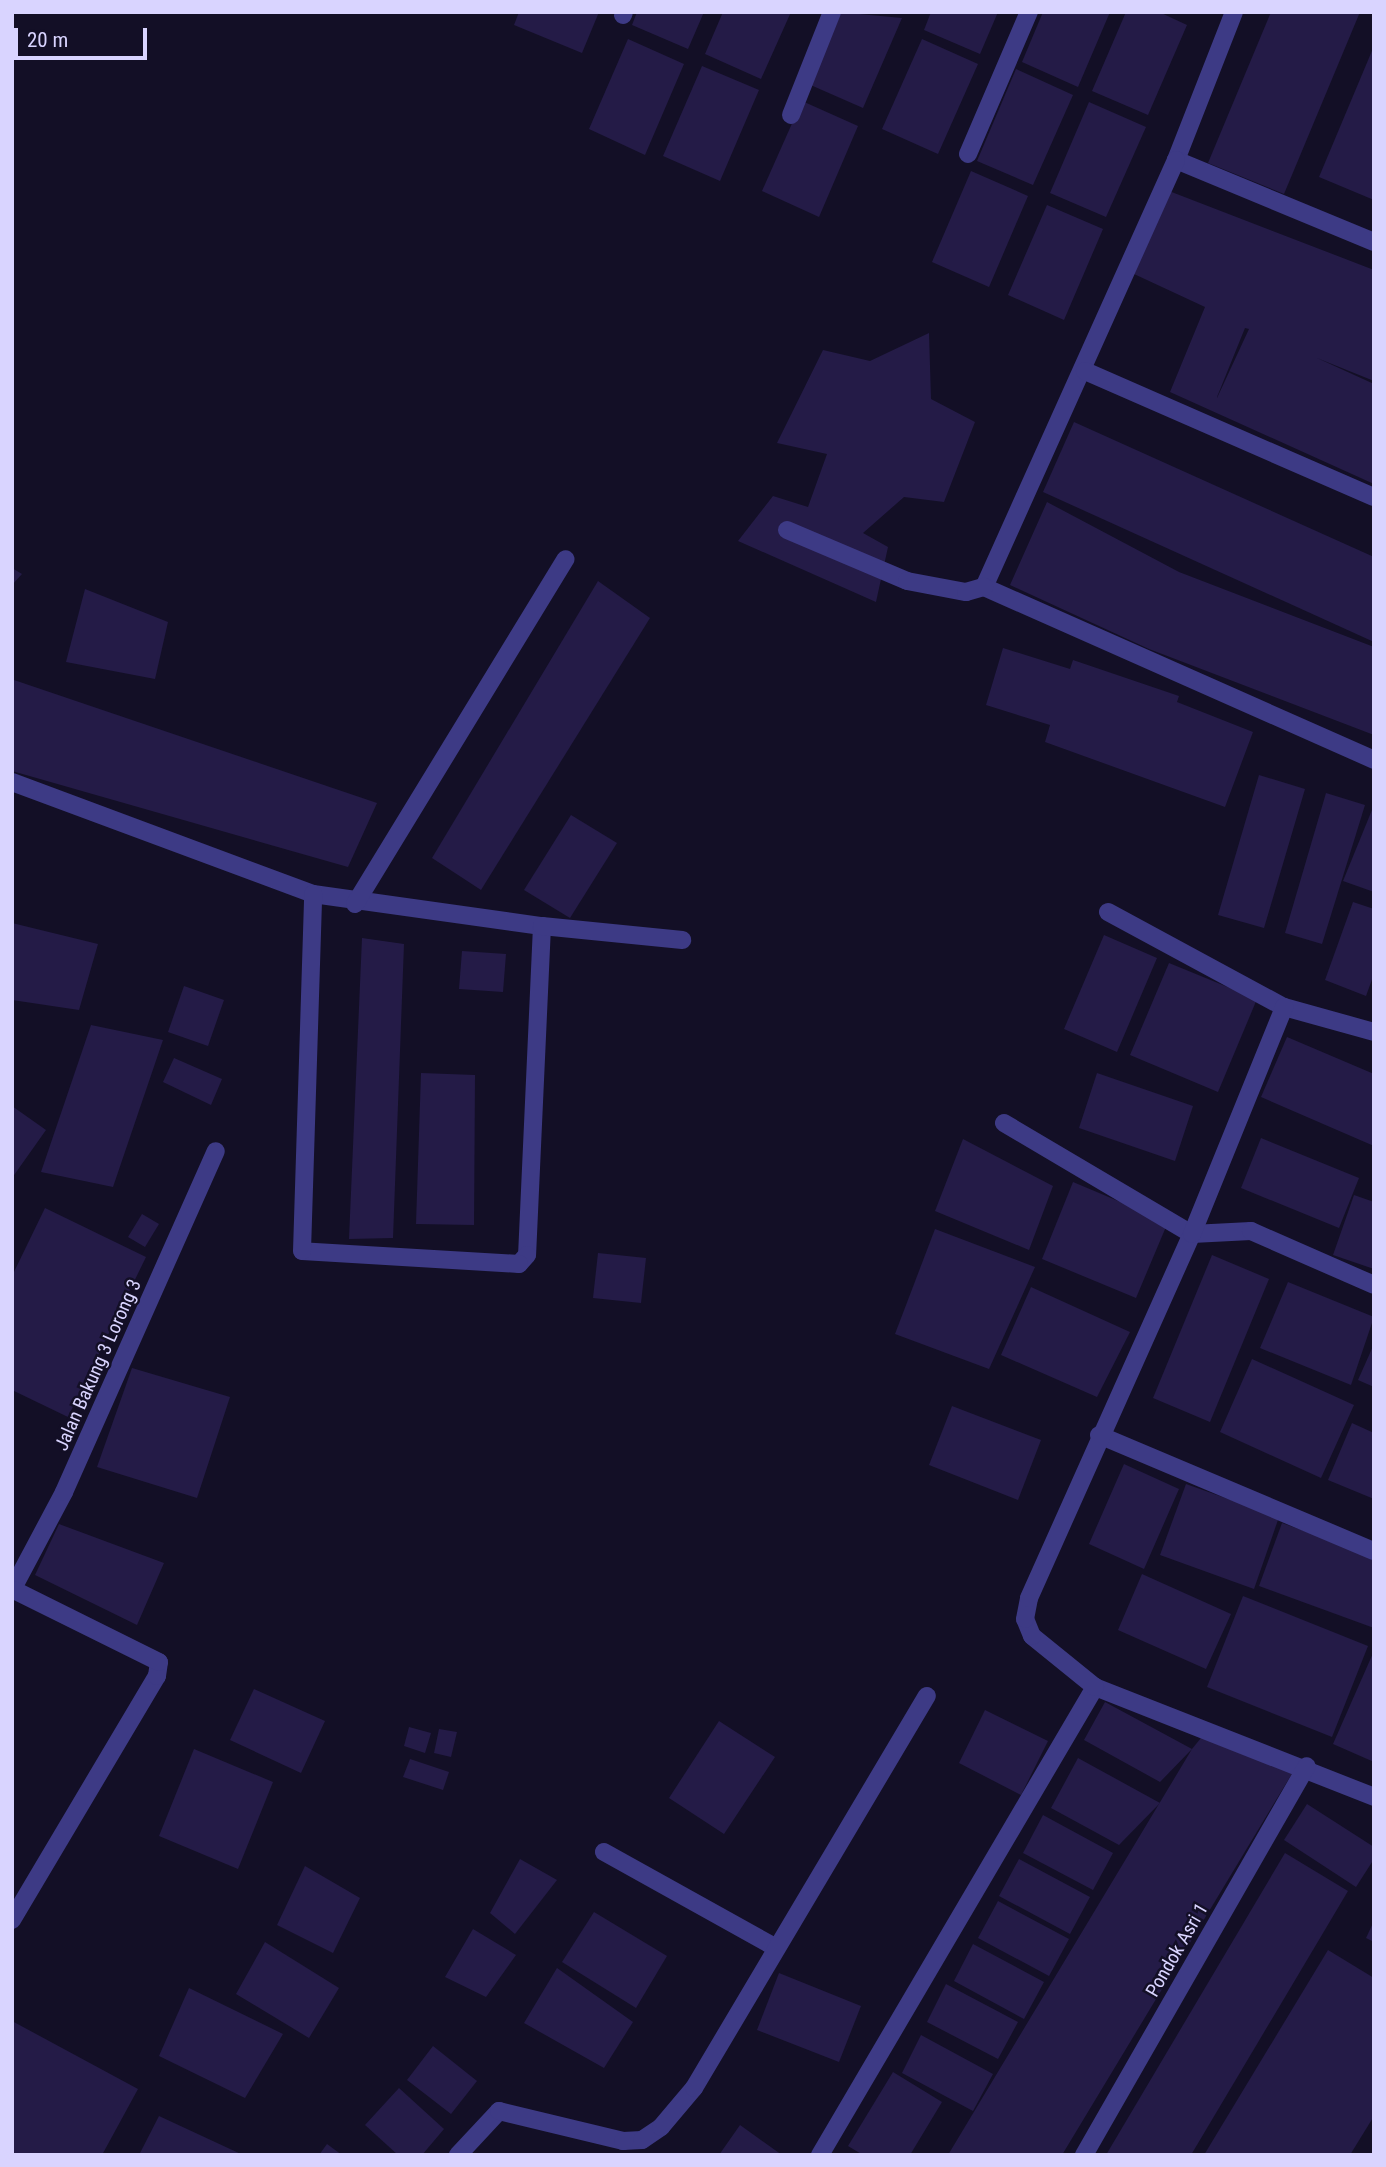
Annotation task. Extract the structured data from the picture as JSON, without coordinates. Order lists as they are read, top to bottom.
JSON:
{
  "streets": {
    "street": ["Jalan Bakung 3 Lorong 3", "Pondok Asri 1"]
  },
  "scale_bar": "20 m"
}
